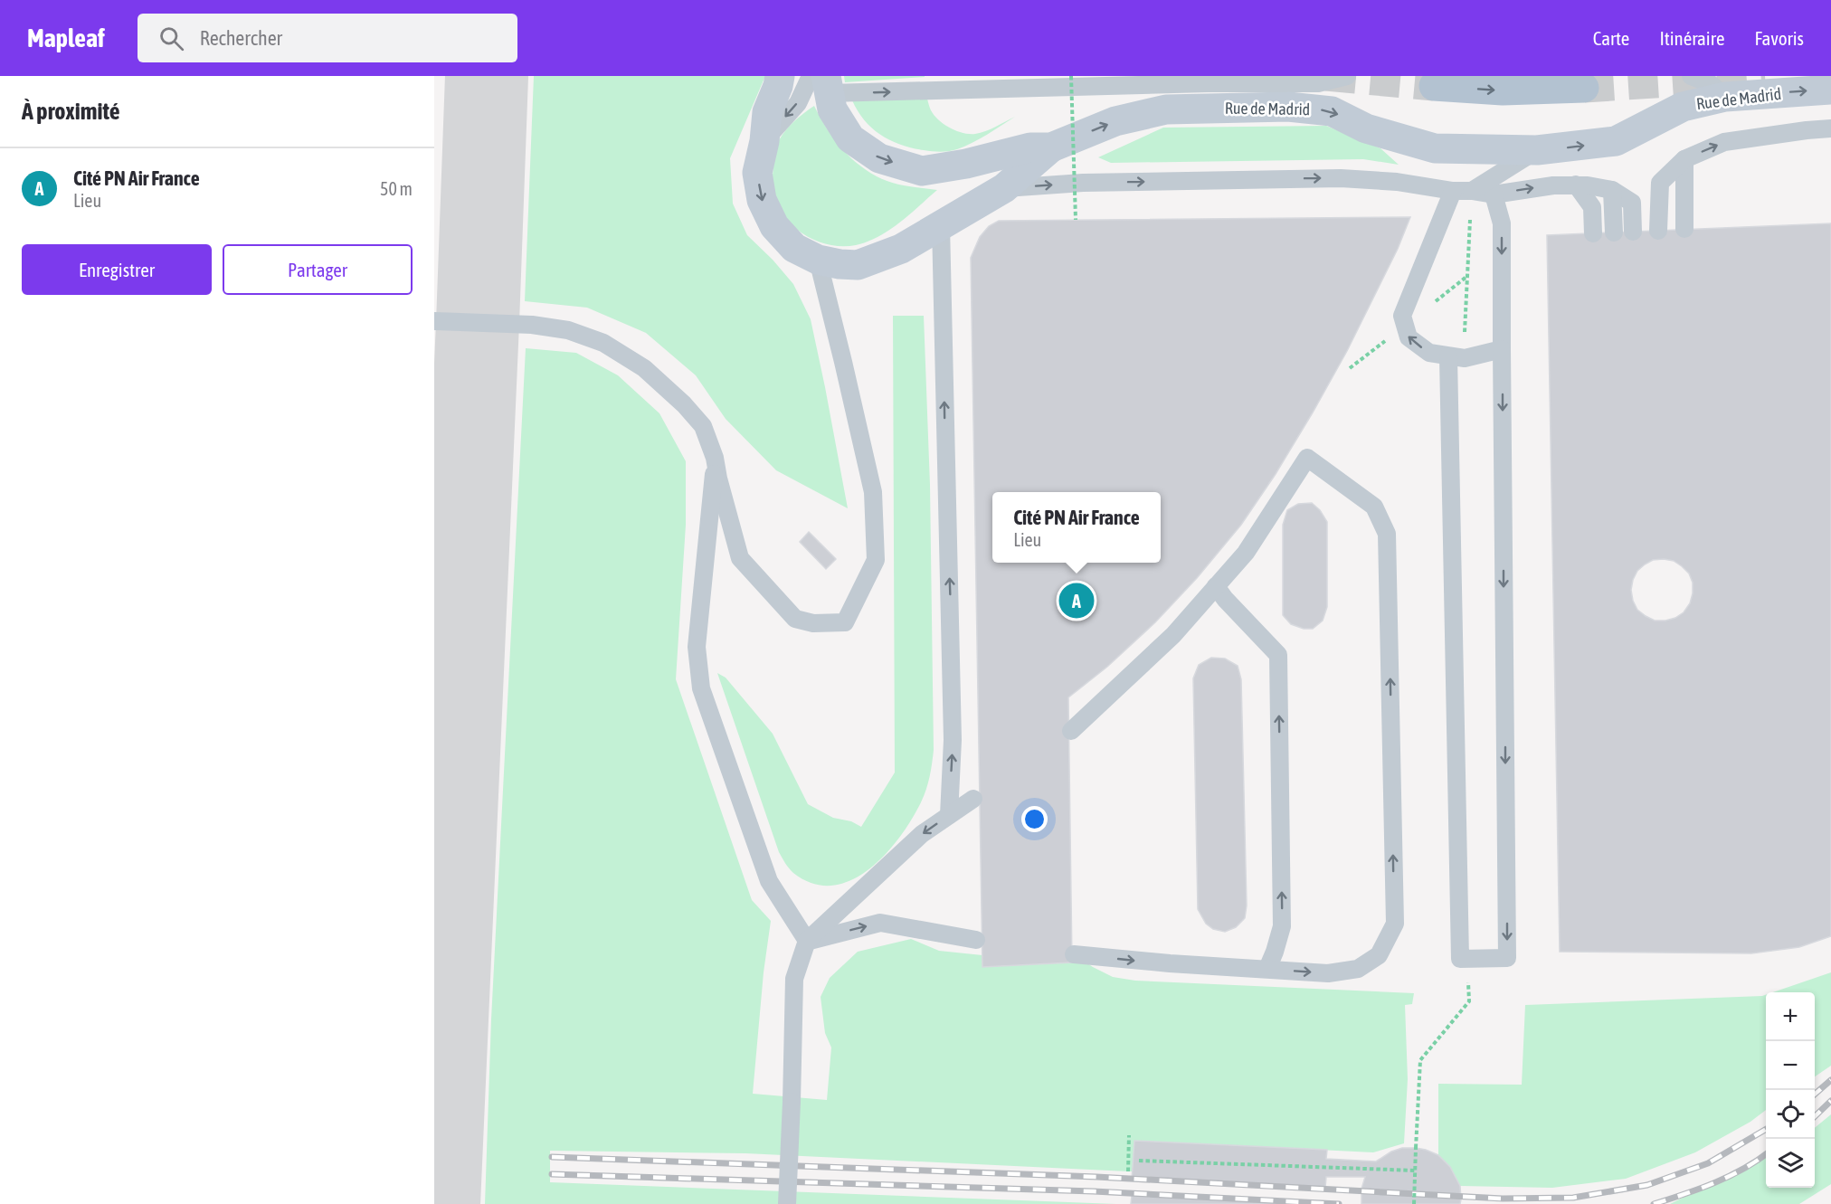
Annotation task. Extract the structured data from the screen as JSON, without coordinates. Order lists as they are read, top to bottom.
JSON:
{
  "streets": {
    "street": ["Rue de Madrid"]
  },
  "one_way": ["Rue de Madrid"],
  "page": {
    "header": "Mapleaf",
    "search": "Rechercher",
    "nav": ["Carte", "Itinéraire", "Favoris"],
    "heading": "À proximité",
    "list": [
      {
        "mark": "A",
        "name": "Cité PN Air France",
        "note": "Lieu",
        "value": "50 m"
      }
    ],
    "buttons": ["Enregistrer", "Partager"],
    "popup": ["Cité PN Air France", "Lieu"],
    "pins": "A",
    "map_buttons": ["+", "−"]
  }
}
